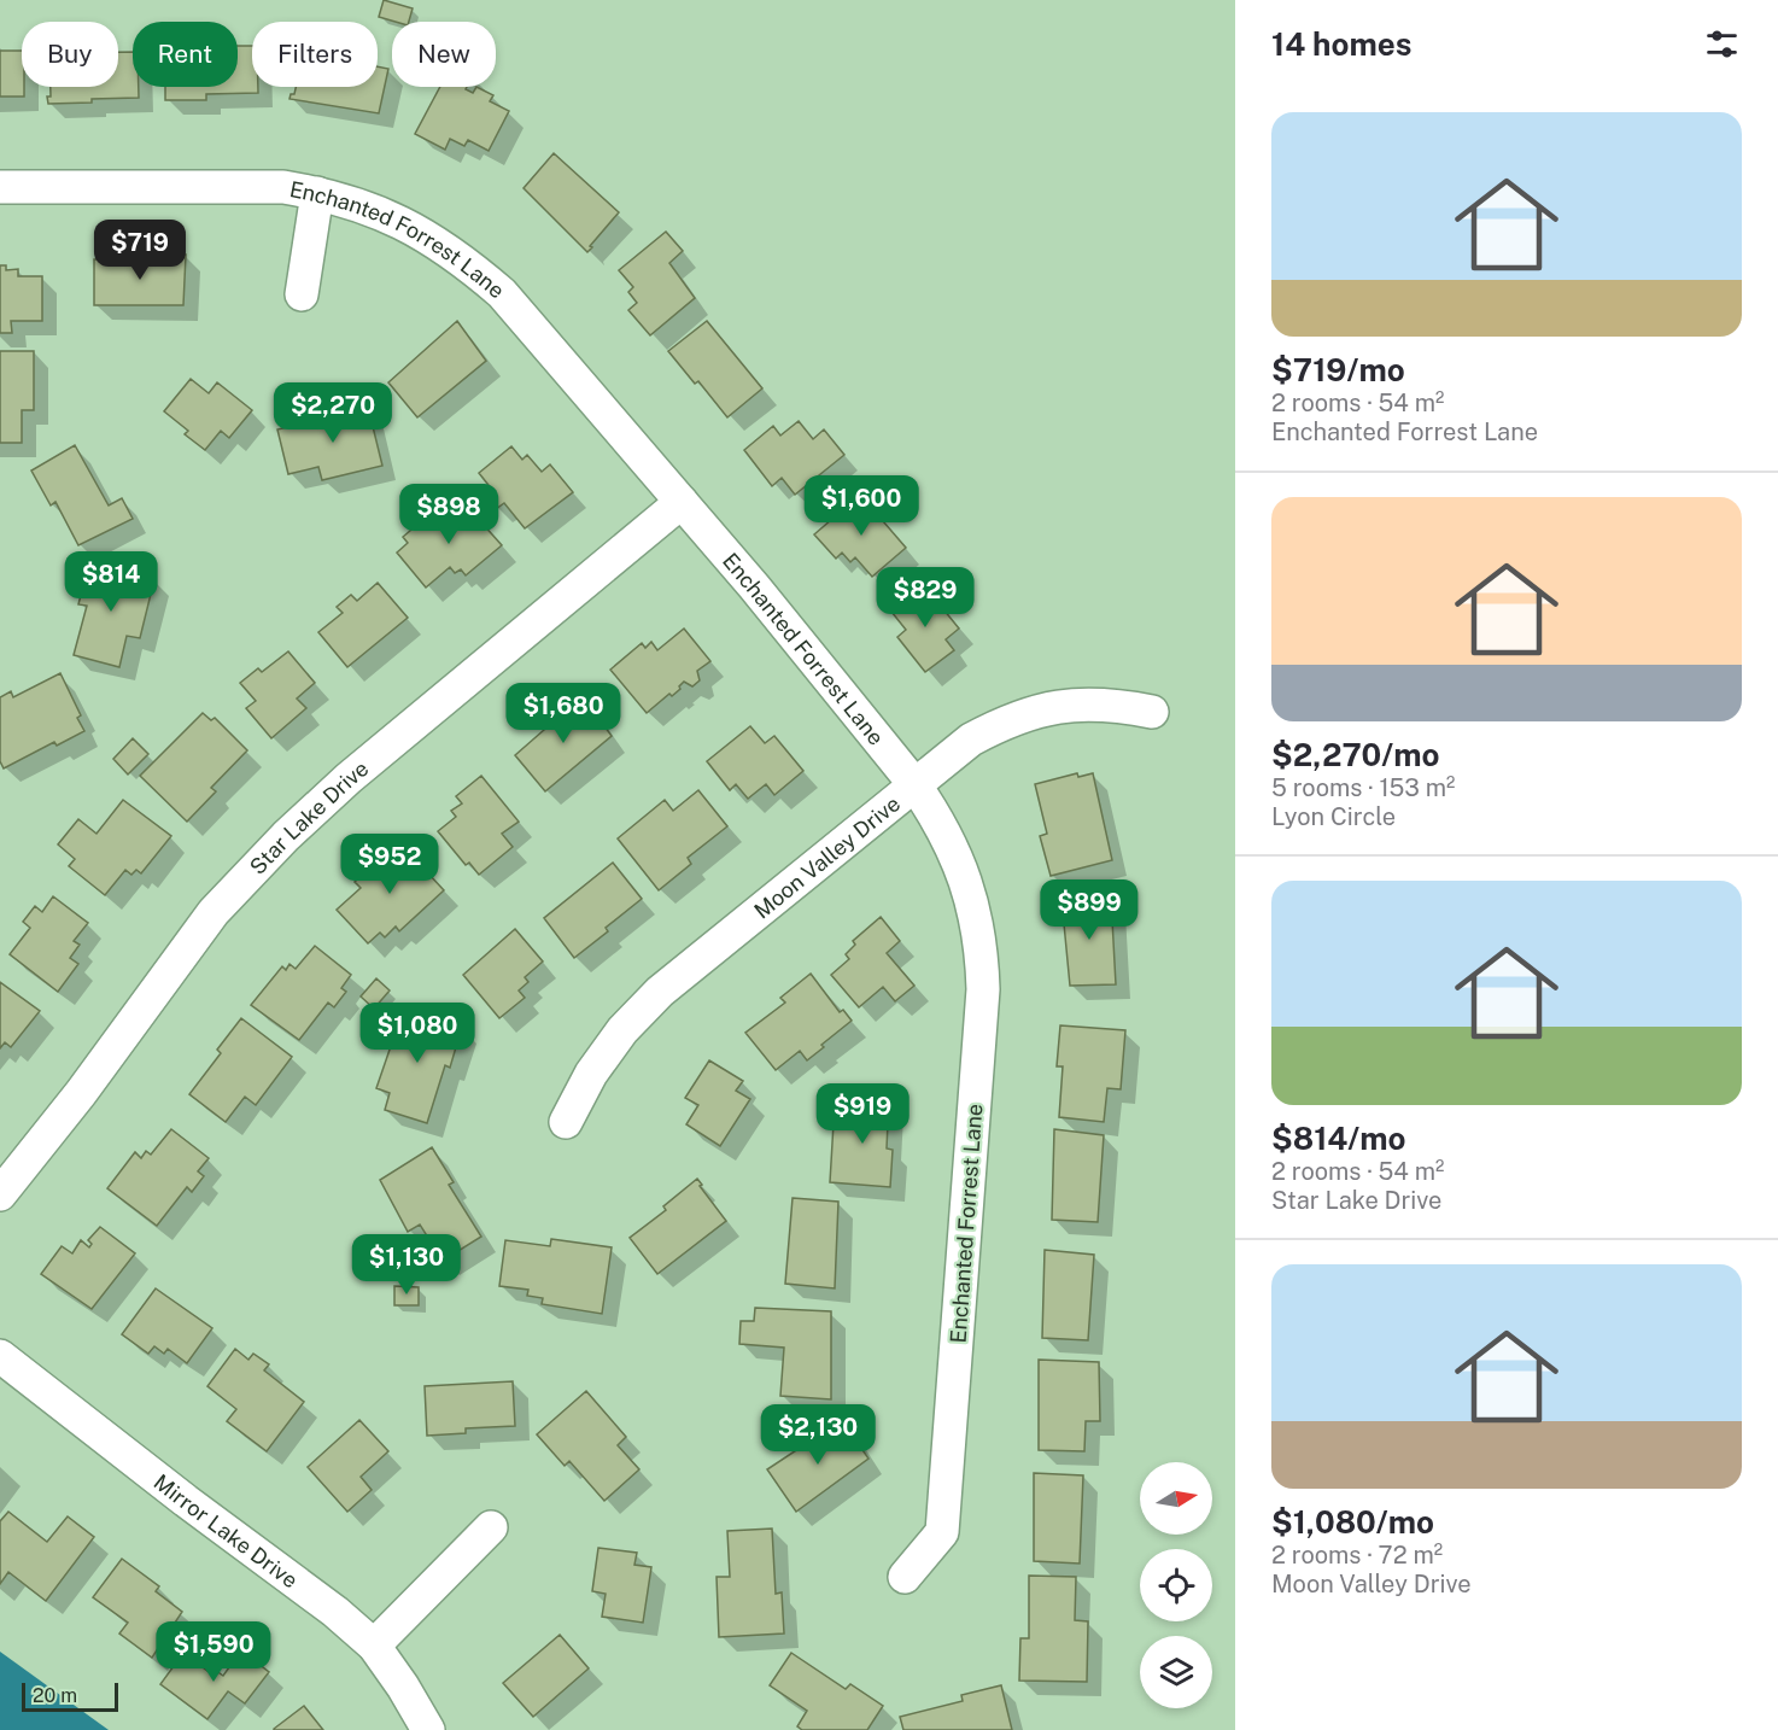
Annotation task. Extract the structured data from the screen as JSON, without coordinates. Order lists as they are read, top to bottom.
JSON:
{
  "streets": {
    "street": [
      "Enchanted Forrest Lane",
      "Star Lake Drive",
      "Moon Valley Drive",
      "Mirror Lake Drive"
    ]
  },
  "crossings": [
    ["Enchanted Forrest Lane", "Star Lake Drive"],
    ["Enchanted Forrest Lane", "Moon Valley Drive"]
  ],
  "scale_bar": "20 m",
  "north": "right",
  "page": {
    "heading": "14 homes",
    "chip": [
      "Buy",
      "Rent",
      "Filters",
      "New"
    ],
    "list": [
      {
        "name": "$719/mo",
        "note": "2 rooms · 54 m² · Enchanted Forrest Lane"
      },
      {
        "name": "$2,270/mo",
        "note": "5 rooms · 153 m² · Lyon Circle"
      },
      {
        "name": "$814/mo",
        "note": "2 rooms · 54 m² · Star Lake Drive"
      },
      {
        "name": "$1,080/mo",
        "note": "2 rooms · 72 m² · Moon Valley Drive"
      }
    ],
    "price": [
      "$719",
      "$2,270",
      "$1,600",
      "$898",
      "$814",
      "$829",
      "$1,680",
      "$952",
      "$899",
      "$1,080",
      "$919",
      "$1,130",
      "$2,130",
      "$1,590"
    ],
    "scale": "20 m"
  }
}
